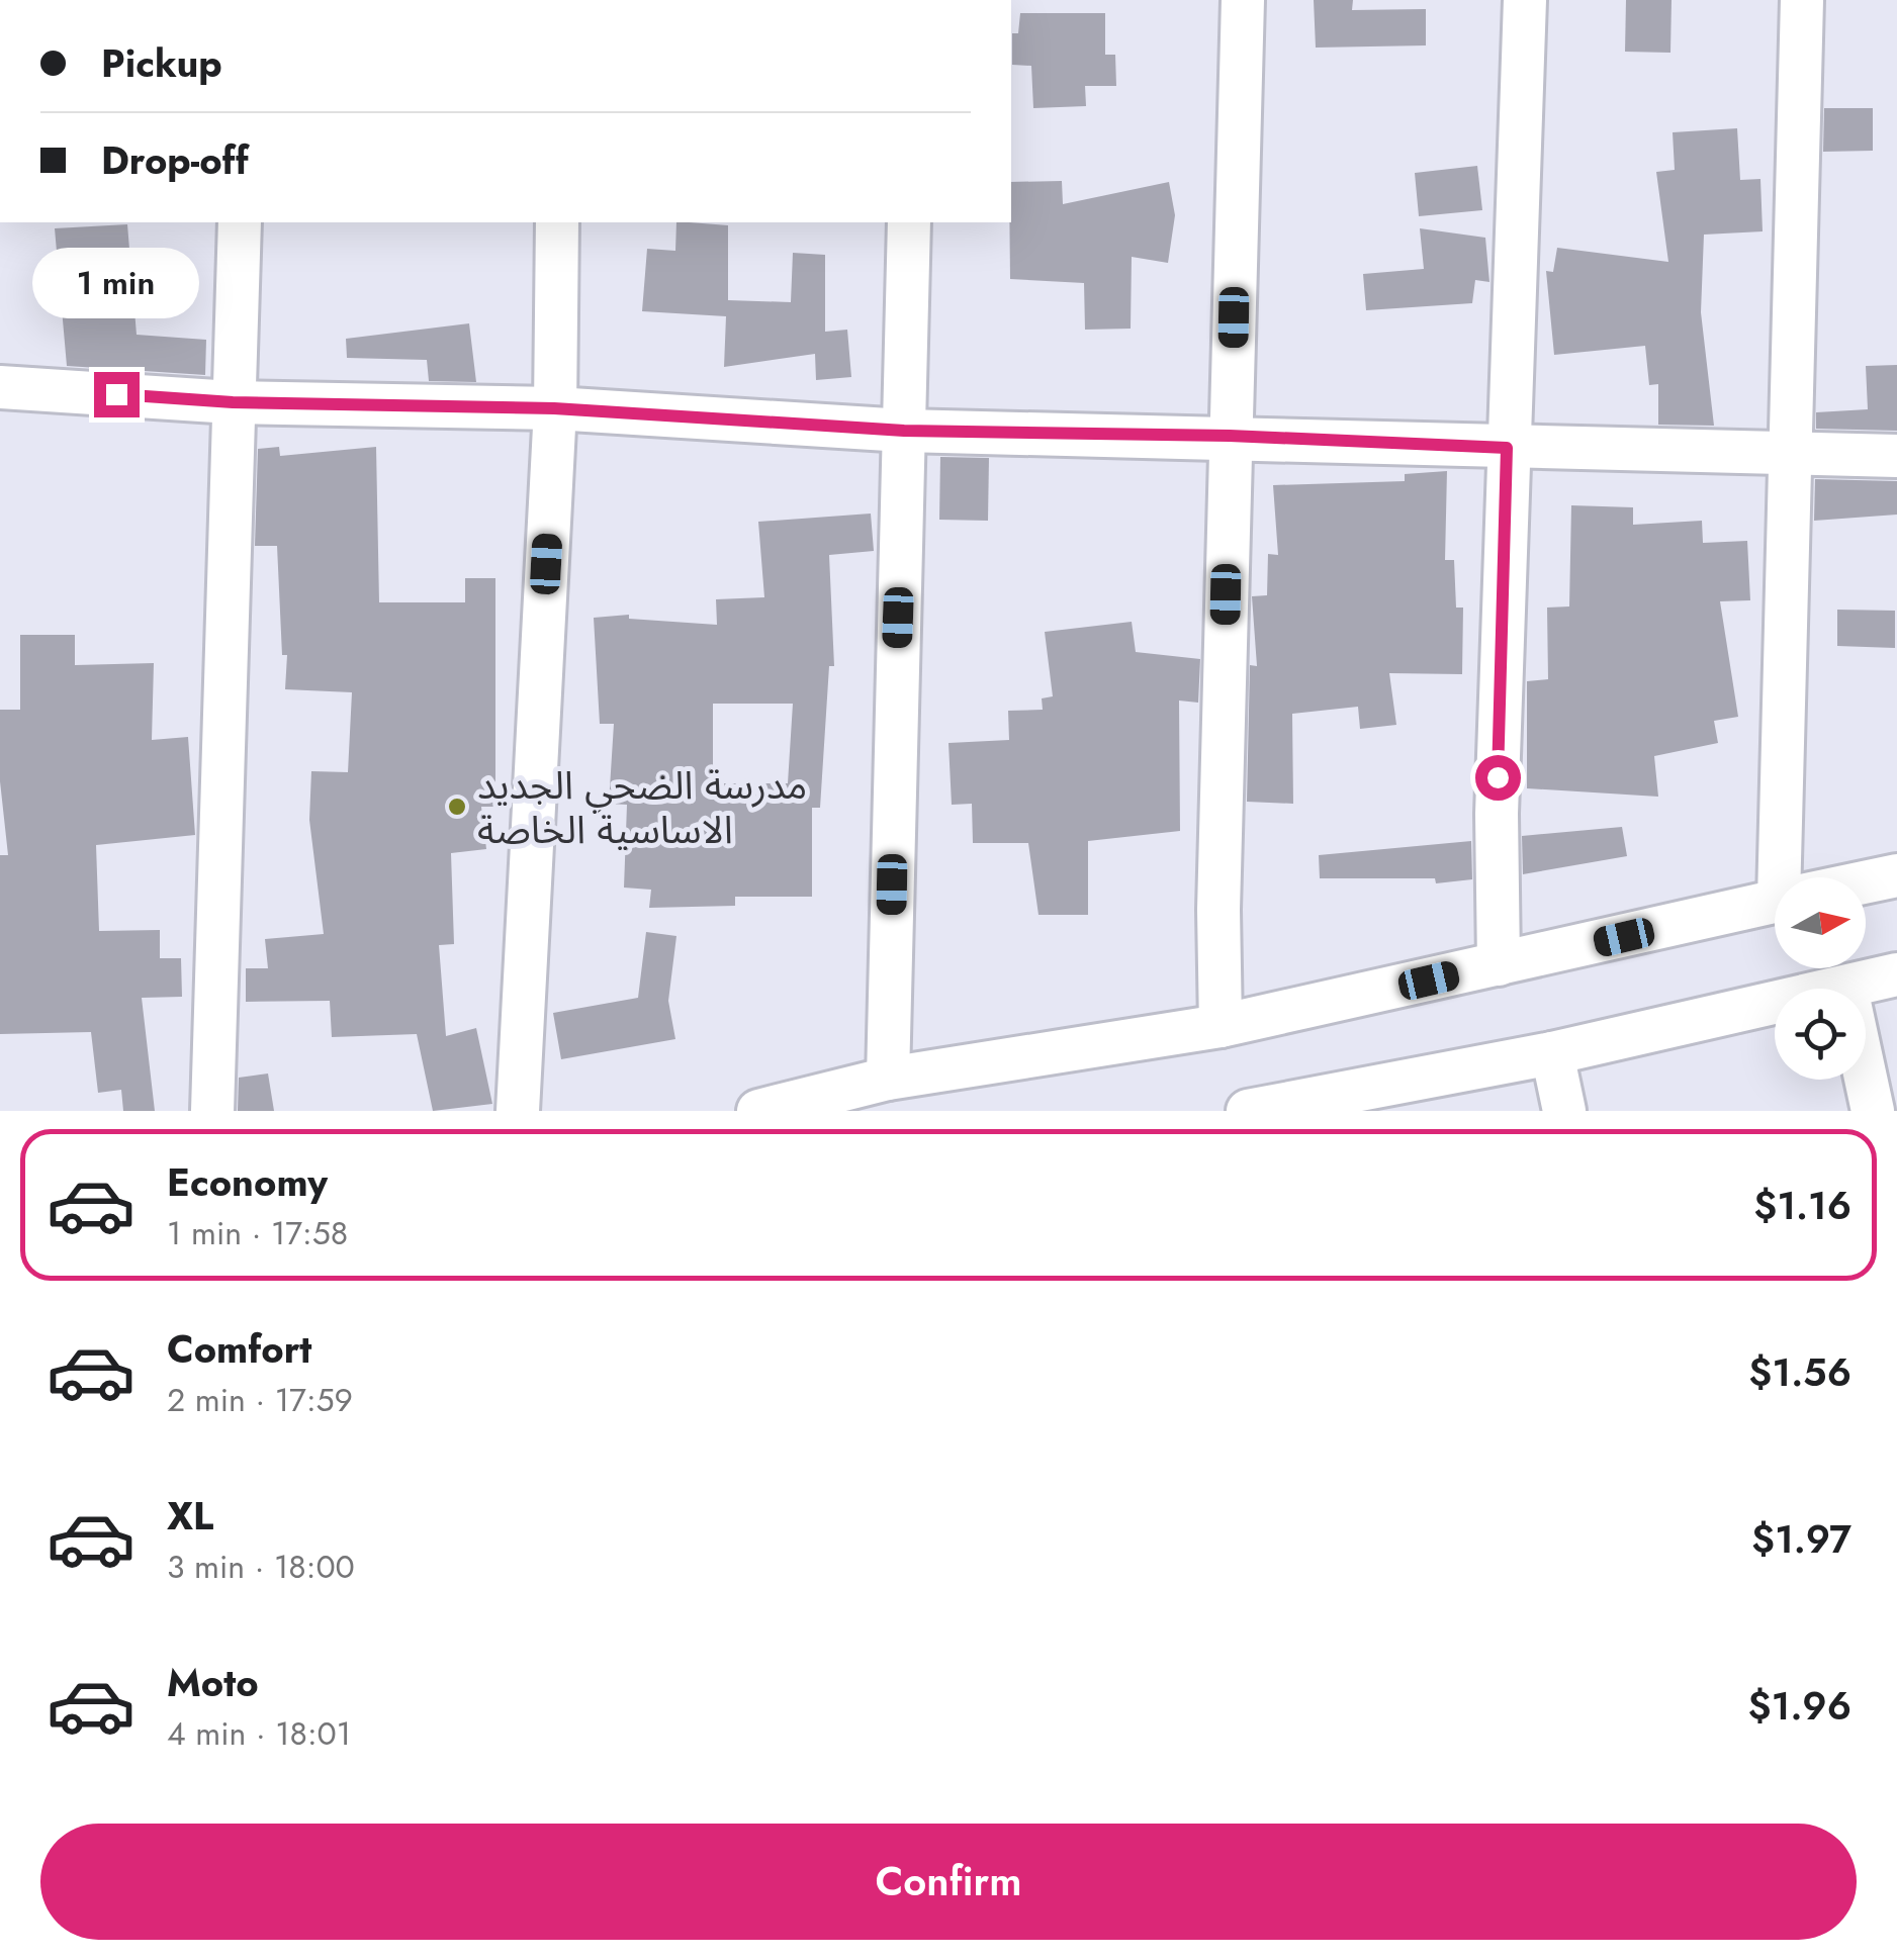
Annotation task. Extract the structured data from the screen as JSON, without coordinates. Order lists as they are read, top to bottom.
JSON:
{
  "places": ["مدرسة الضحي الجديد الاساسية الخاصة"],
  "north": "right",
  "page": {
    "banner": ["Pickup", "Drop-off"],
    "bubble": "1 min",
    "list": [
      {
        "name": "Economy",
        "note": "1 min · 17:58",
        "value": "$1.16"
      },
      {
        "name": "Comfort",
        "note": "2 min · 17:59",
        "value": "$1.56"
      },
      {
        "name": "XL",
        "note": "3 min · 18:00",
        "value": "$1.97"
      },
      {
        "name": "Moto",
        "note": "4 min · 18:01",
        "value": "$1.96"
      }
    ],
    "buttons": "Confirm"
  }
}
